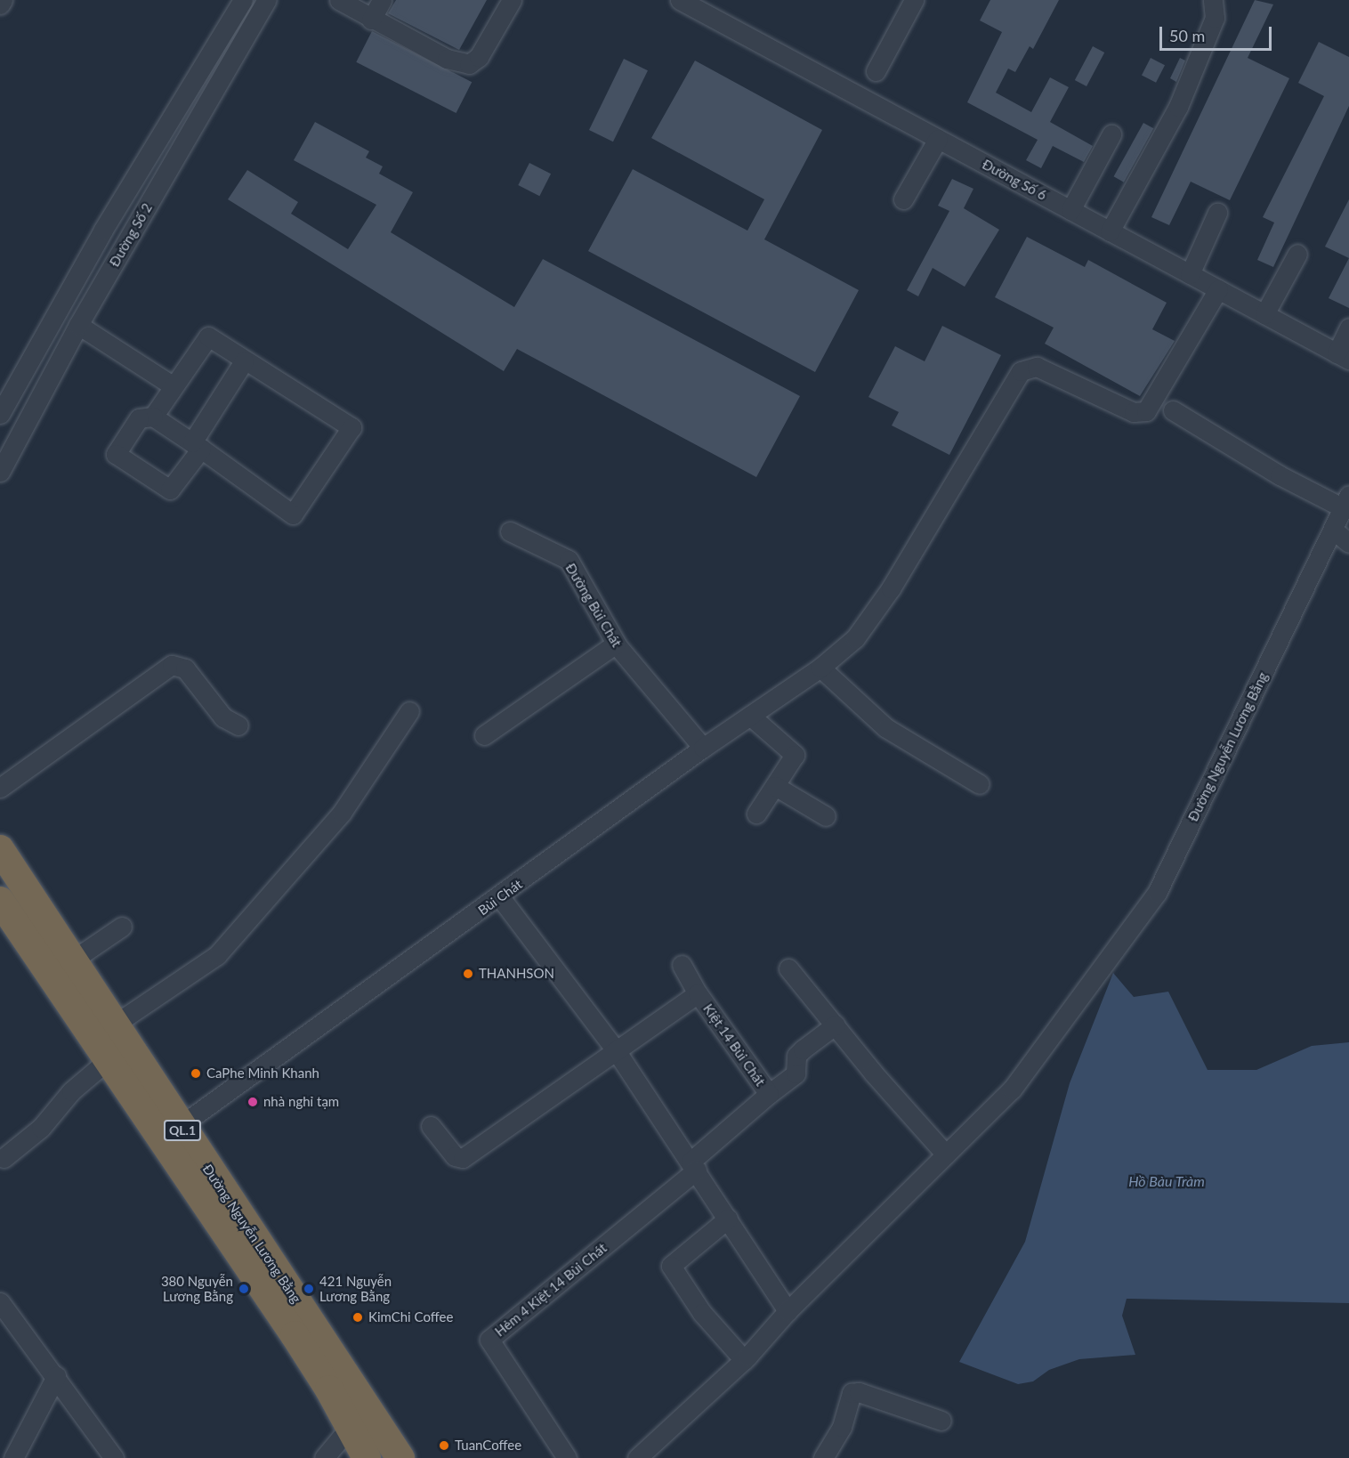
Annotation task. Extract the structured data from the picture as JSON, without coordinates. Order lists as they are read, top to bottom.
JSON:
{
  "streets": {
    "highway": ["Đường Nguyễn Lương Bằng", "QL.1"],
    "street": [
      "Đường Số 6",
      "Đường Số 2",
      "Đường Bùi Chát",
      "Bùi Chát",
      "Kiệt 14 Bùi Chát",
      "Hẻm 4 Kiệt 14 Bùi Chát"
    ]
  },
  "crossings": [
    ["Đường Số 6", "Bùi Chát"],
    ["Đường Bùi Chát", "Bùi Chát"],
    ["Đường Nguyễn Lương Bằng", "Bùi Chát"],
    ["Kiệt 14 Bùi Chát", "Hẻm 4 Kiệt 14 Bùi Chát"]
  ],
  "water": ["Hồ Bàu Tràm"],
  "places": [
    "THANHSON",
    "CaPhe Minh Khanh",
    "nhà nghỉ tạm",
    "380 Nguyễn Lương Bằng",
    "421 Nguyễn Lương Bằng",
    "KimChi Coffee",
    "TuanCoffee"
  ],
  "scale_bar": "50 m"
}
